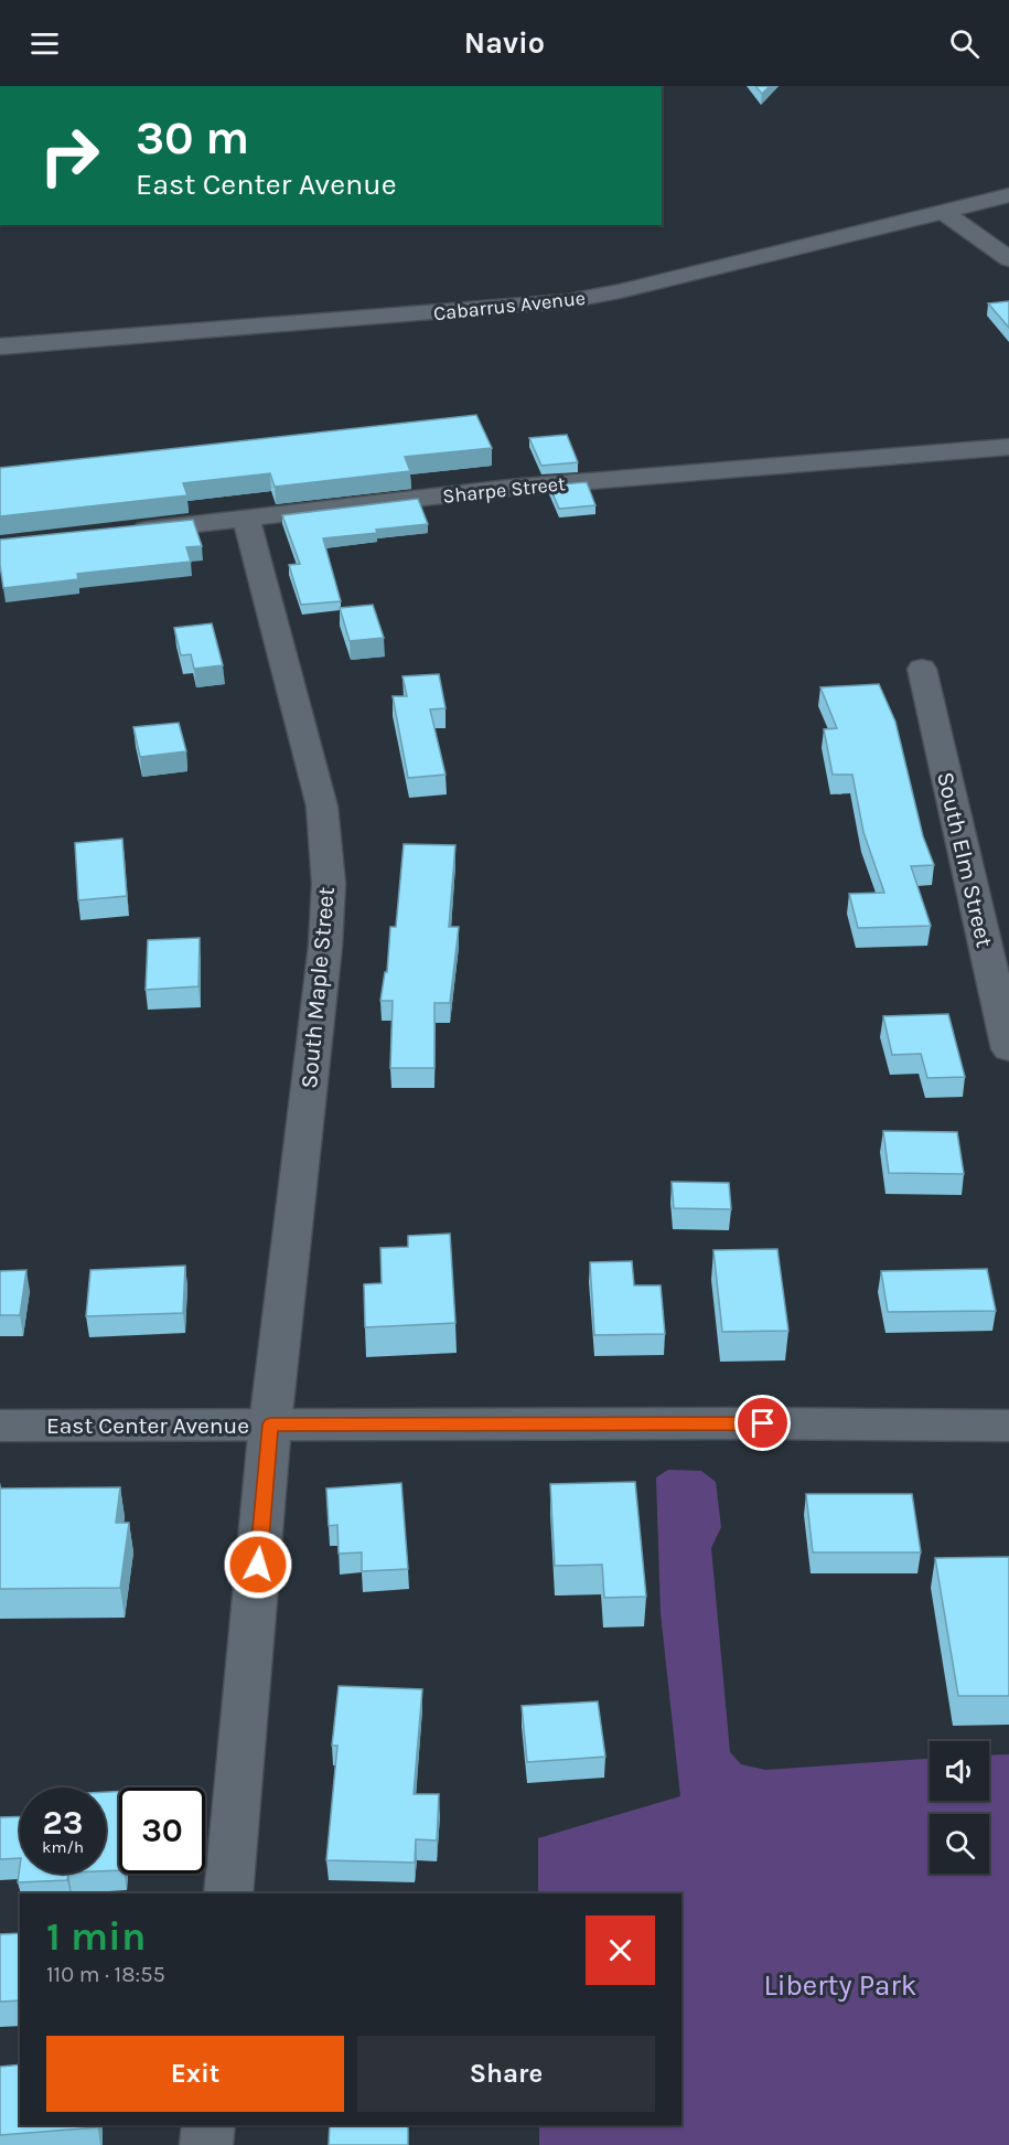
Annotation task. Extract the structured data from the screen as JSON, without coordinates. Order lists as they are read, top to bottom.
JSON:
{
  "streets": {
    "street": [
      "Cabarrus Avenue",
      "Sharpe Street",
      "South Elm Street",
      "South Maple Street",
      "East Center Avenue"
    ]
  },
  "crossings": [
    ["Sharpe Street", "South Maple Street"],
    ["South Maple Street", "East Center Avenue"]
  ],
  "parks": ["Liberty Park"],
  "page": {
    "header": "Navio",
    "turn": ["30 m", "East Center Avenue"],
    "speed": "23 km/h",
    "limit": "30",
    "heading": ["1 min", "110 m · 18:55"],
    "buttons": ["Exit", "Share"]
  }
}
